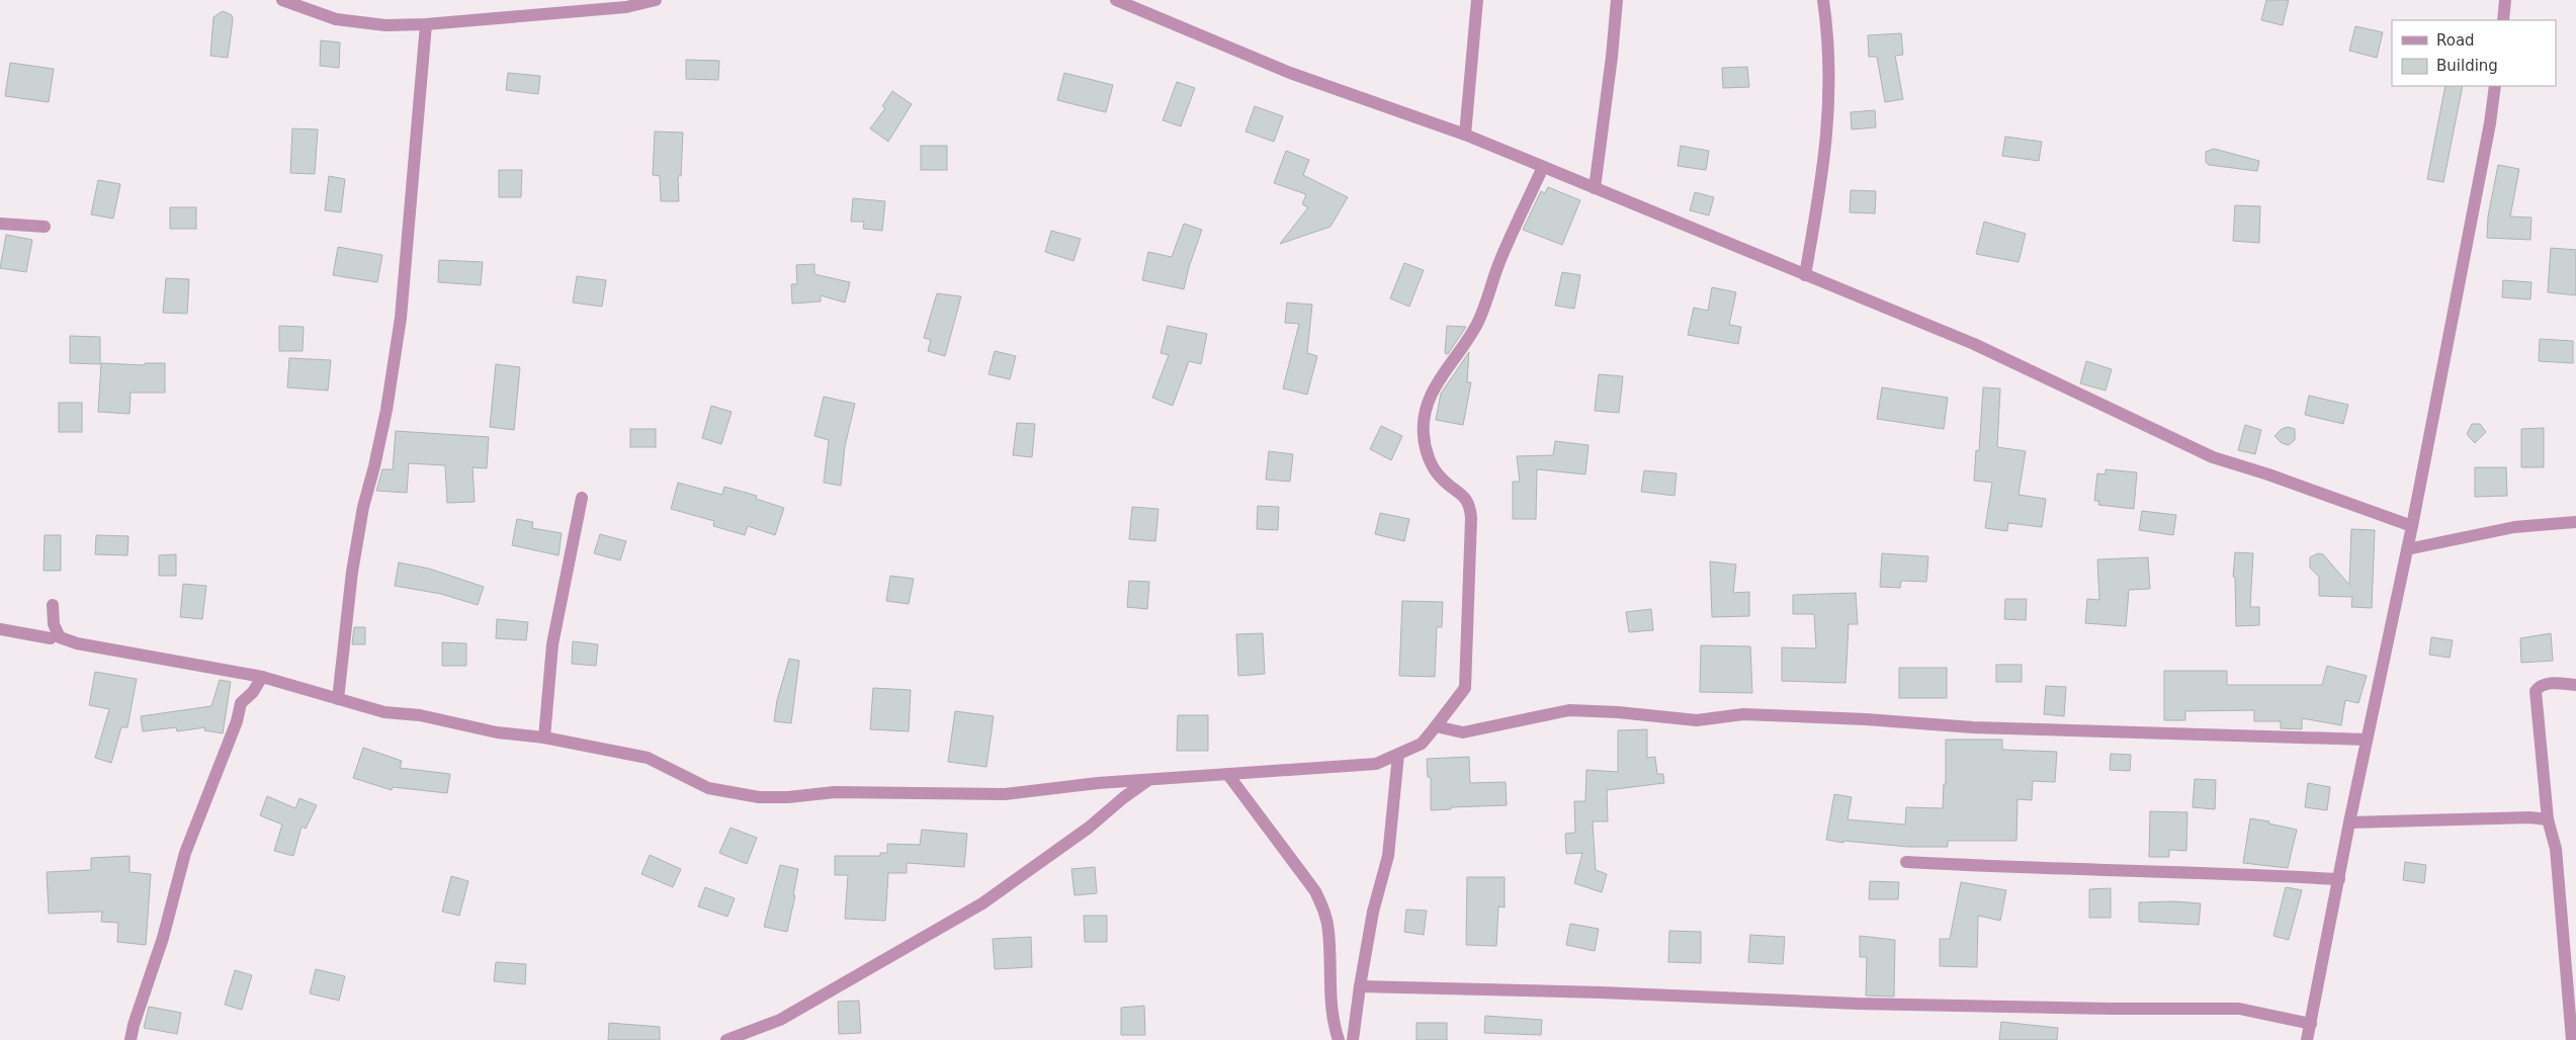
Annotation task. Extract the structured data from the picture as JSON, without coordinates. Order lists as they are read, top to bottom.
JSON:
{
  "legend": ["Road", "Building"]
}
